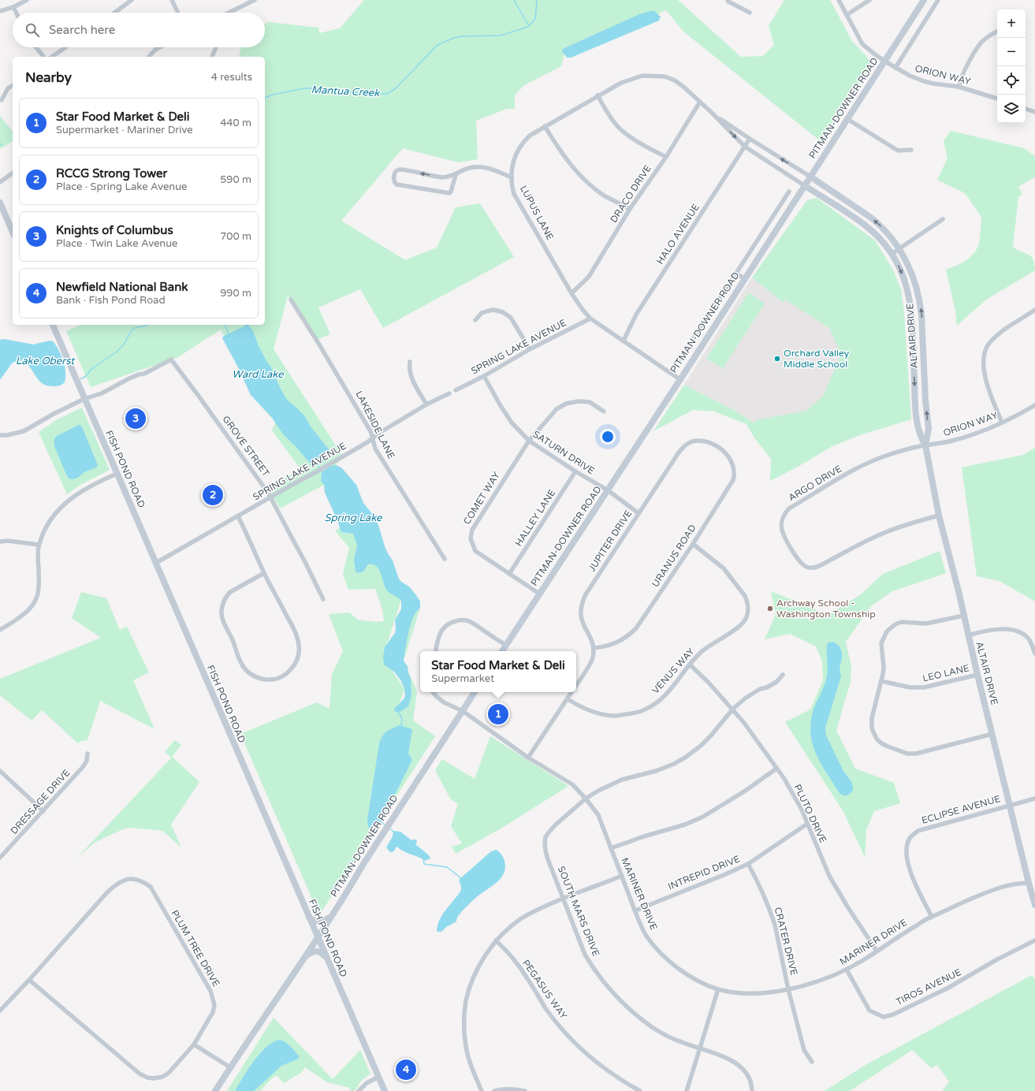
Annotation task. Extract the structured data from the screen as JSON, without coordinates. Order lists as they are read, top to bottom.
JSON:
{
  "streets": {
    "street": [
      "ORION WAY",
      "PITMAN-DOWNER ROAD",
      "DRACO DRIVE",
      "LUPUS LANE",
      "HALO AVENUE",
      "ALTAIR DRIVE",
      "SPRING LAKE AVENUE",
      "LAKESIDE LANE",
      "GROVE STREET",
      "SATURN DRIVE",
      "FISH POND ROAD",
      "ARGO DRIVE",
      "COMET WAY",
      "HALLEY LANE",
      "JUPITER DRIVE",
      "URANUS ROAD",
      "VENUS WAY",
      "LEO LANE",
      "DRESSAGE DRIVE",
      "ECLIPSE AVENUE",
      "PLUTO DRIVE",
      "INTREPID DRIVE",
      "MARINER DRIVE",
      "SOUTH MARS DRIVE",
      "CRATER DRIVE",
      "PLUM TREE DRIVE",
      "TIROS AVENUE",
      "PEGASUS WAY"
    ]
  },
  "crossings": [
    ["ORION WAY", "PITMAN-DOWNER ROAD"],
    ["ORION WAY", "ALTAIR DRIVE"],
    ["ORION WAY", "ARGO DRIVE"],
    ["PITMAN-DOWNER ROAD", "LUPUS LANE"],
    ["PITMAN-DOWNER ROAD", "ALTAIR DRIVE"],
    ["PITMAN-DOWNER ROAD", "SATURN DRIVE"],
    ["PITMAN-DOWNER ROAD", "FISH POND ROAD"],
    ["PITMAN-DOWNER ROAD", "COMET WAY"],
    ["PITMAN-DOWNER ROAD", "MARINER DRIVE"],
    ["DRACO DRIVE", "LUPUS LANE"],
    ["LUPUS LANE", "HALO AVENUE"],
    ["LUPUS LANE", "ALTAIR DRIVE"],
    ["LUPUS LANE", "SPRING LAKE AVENUE"],
    ["ALTAIR DRIVE", "ARGO DRIVE"],
    ["ALTAIR DRIVE", "LEO LANE"],
    ["ALTAIR DRIVE", "ECLIPSE AVENUE"],
    ["ALTAIR DRIVE", "MARINER DRIVE"],
    ["SPRING LAKE AVENUE", "LAKESIDE LANE"],
    ["SPRING LAKE AVENUE", "GROVE STREET"],
    ["SPRING LAKE AVENUE", "SATURN DRIVE"],
    ["SPRING LAKE AVENUE", "FISH POND ROAD"],
    ["GROVE STREET", "FISH POND ROAD"],
    ["SATURN DRIVE", "COMET WAY"],
    ["SATURN DRIVE", "HALLEY LANE"],
    ["SATURN DRIVE", "JUPITER DRIVE"],
    ["COMET WAY", "HALLEY LANE"],
    ["JUPITER DRIVE", "URANUS ROAD"],
    ["URANUS ROAD", "VENUS WAY"],
    ["VENUS WAY", "PLUTO DRIVE"],
    ["ECLIPSE AVENUE", "MARINER DRIVE"],
    ["PLUTO DRIVE", "INTREPID DRIVE"],
    ["PLUTO DRIVE", "MARINER DRIVE"],
    ["PLUTO DRIVE", "SOUTH MARS DRIVE"],
    ["INTREPID DRIVE", "MARINER DRIVE"],
    ["INTREPID DRIVE", "CRATER DRIVE"],
    ["MARINER DRIVE", "SOUTH MARS DRIVE"],
    ["MARINER DRIVE", "CRATER DRIVE"],
    ["MARINER DRIVE", "TIROS AVENUE"]
  ],
  "water": [
    "Mantua Creek",
    "Lake Oberst",
    "Ward Lake",
    "Spring Lake"
  ],
  "places": ["Orchard Valley Middle School", "Archway School - Washington Township"],
  "page": {
    "map_buttons": ["+", "−"],
    "search": "Search here",
    "heading": ["Nearby", "4 results"],
    "list": [
      {
        "mark": "1",
        "name": "Star Food Market & Deli",
        "note": "Supermarket · Mariner Drive",
        "value": "440 m"
      },
      {
        "mark": "2",
        "name": "RCCG Strong Tower",
        "note": "Place · Spring Lake Avenue",
        "value": "590 m"
      },
      {
        "mark": "3",
        "name": "Knights of Columbus",
        "note": "Place · Twin Lake Avenue",
        "value": "700 m"
      },
      {
        "mark": "4",
        "name": "Newfield National Bank",
        "note": "Bank · Fish Pond Road",
        "value": "990 m"
      }
    ],
    "pins": [
      "3",
      "2",
      "1",
      "4"
    ],
    "popup": ["Star Food Market & Deli", "Supermarket"]
  }
}
